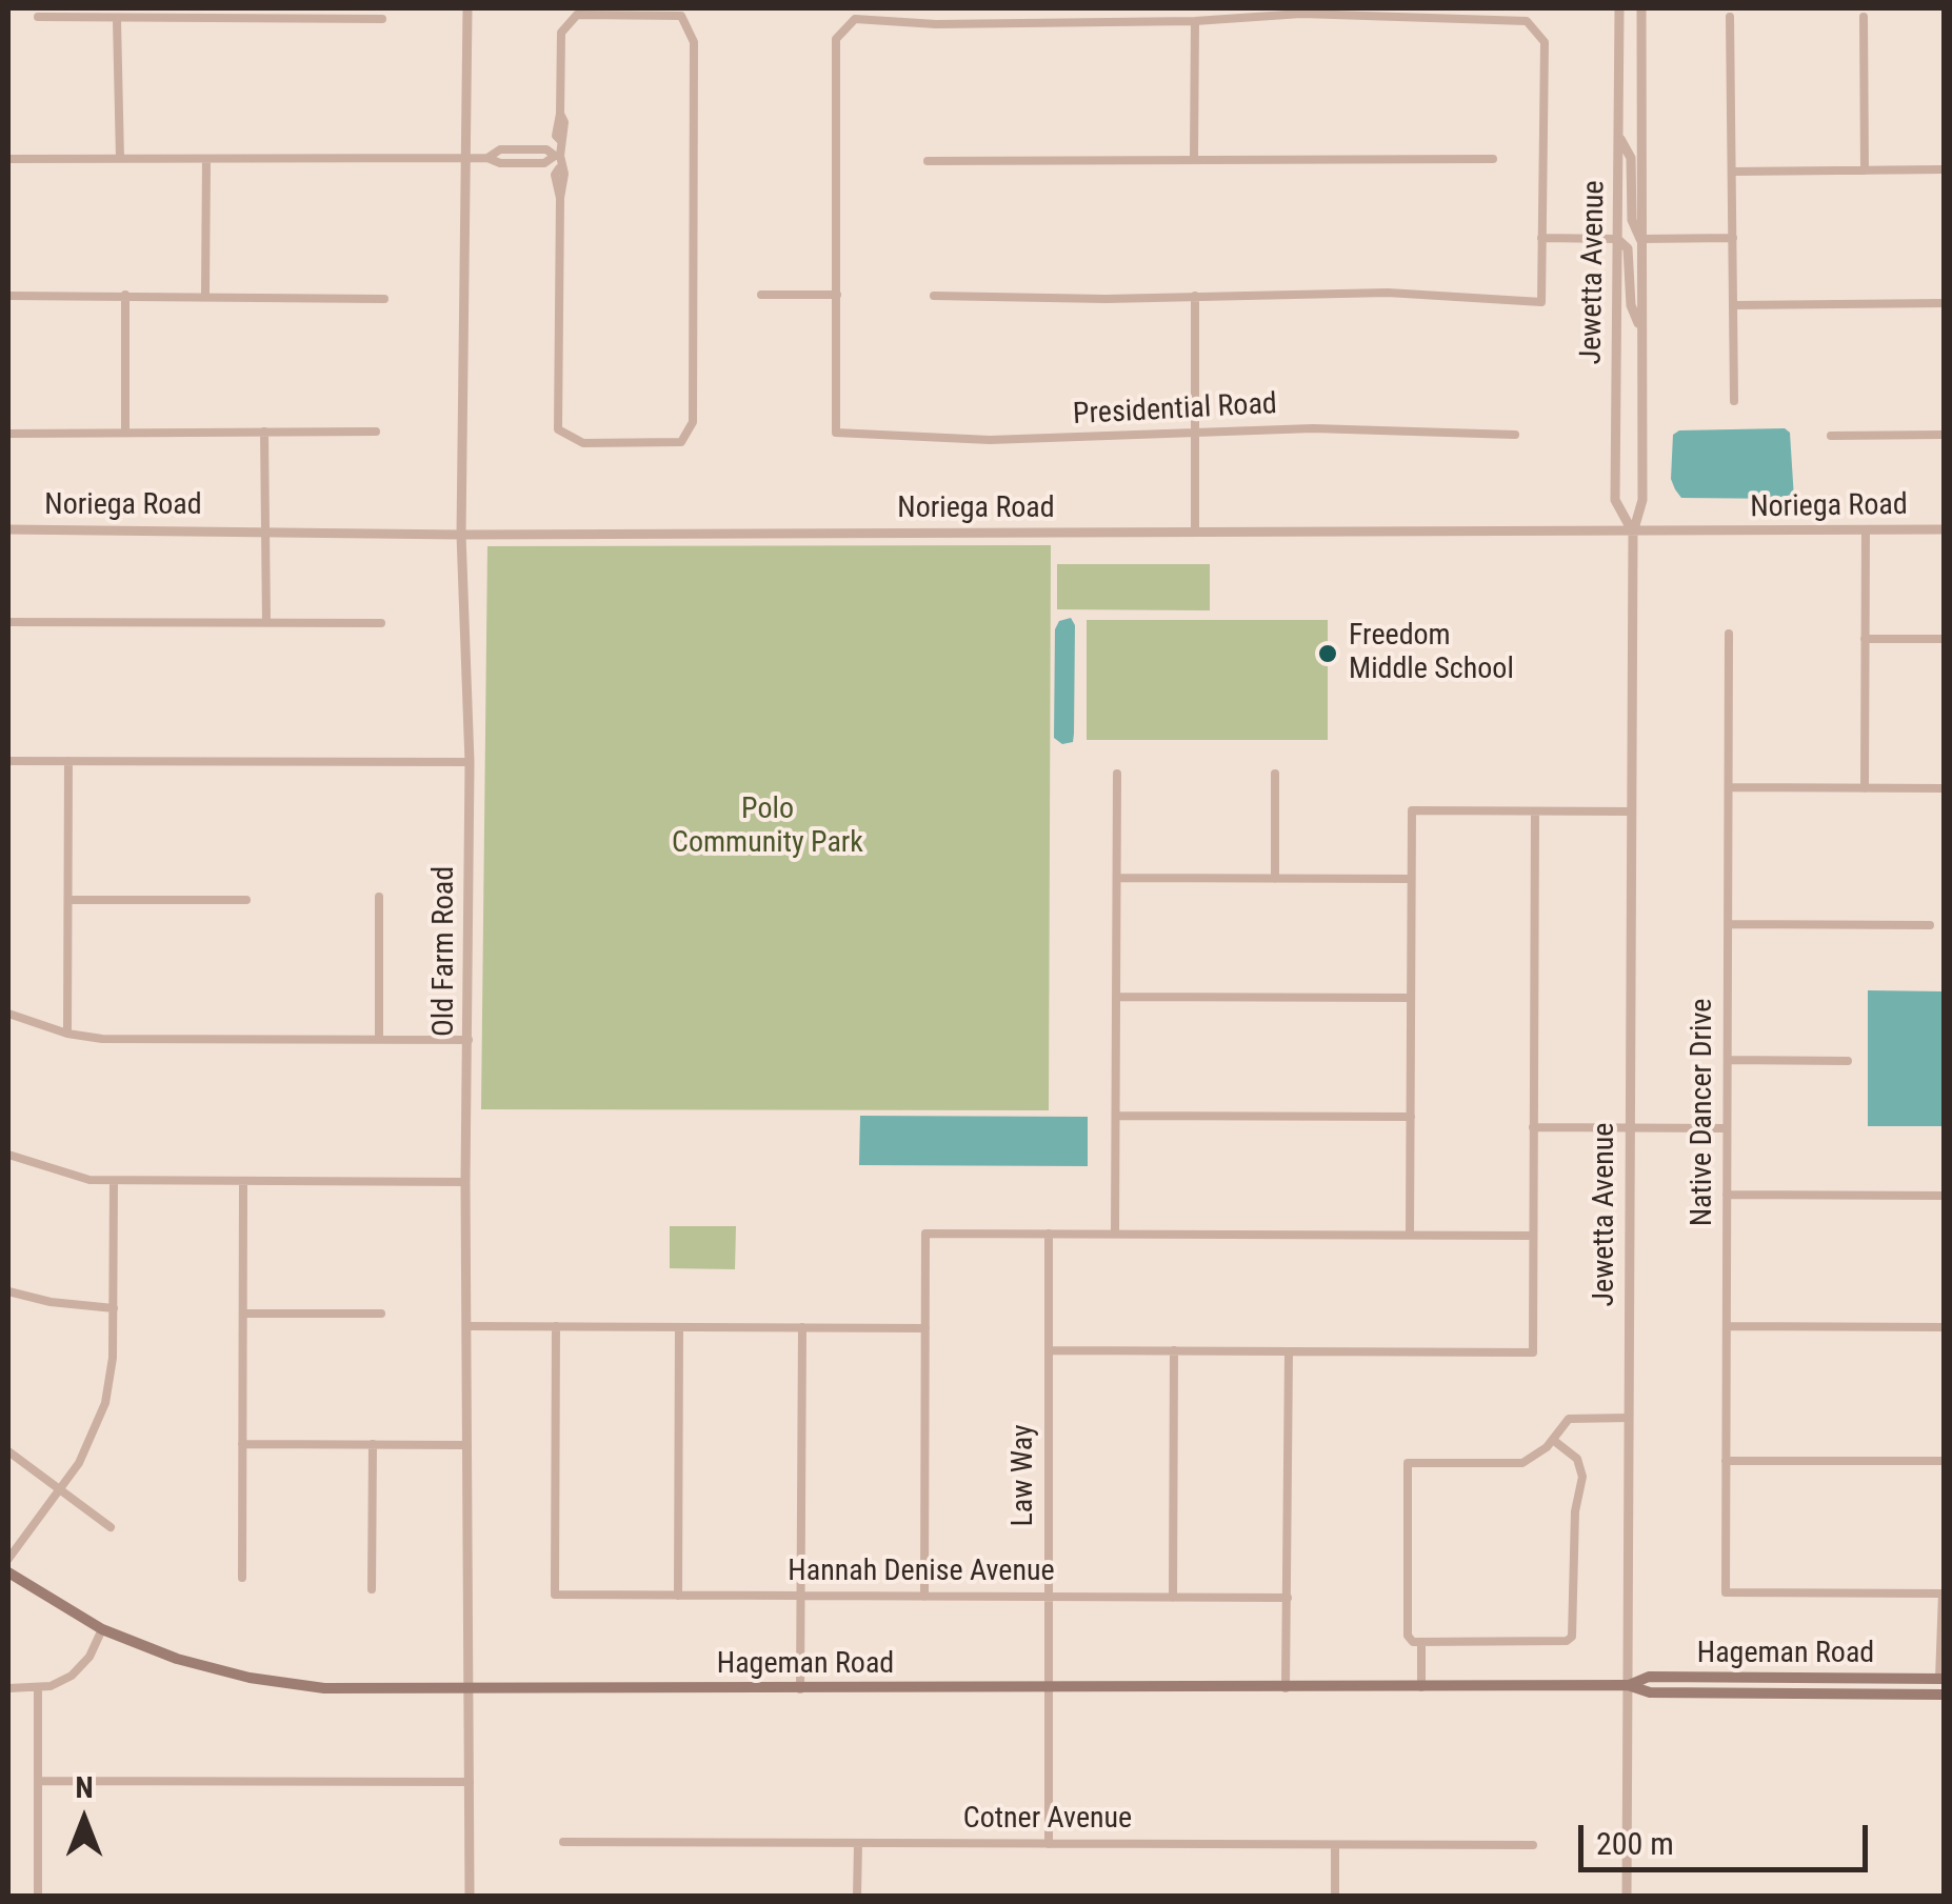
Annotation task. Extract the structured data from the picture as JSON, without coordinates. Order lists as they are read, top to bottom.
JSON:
{
  "streets": {
    "main road": ["Hageman Road"],
    "street": [
      "Jewetta Avenue",
      "Presidential Road",
      "Noriega Road",
      "Old Farm Road",
      "Native Dancer Drive",
      "Law Way",
      "Hannah Denise Avenue",
      "Cotner Avenue"
    ]
  },
  "crossings": [
    ["Jewetta Avenue", "Noriega Road"],
    ["Jewetta Avenue", "Hageman Road"],
    ["Noriega Road", "Old Farm Road"],
    ["Old Farm Road", "Hageman Road"],
    ["Law Way", "Hannah Denise Avenue"],
    ["Law Way", "Hageman Road"],
    ["Law Way", "Cotner Avenue"]
  ],
  "parks": ["Polo Community Park"],
  "places": ["Freedom Middle School"],
  "scale_bar": "200 m",
  "north": "top"
}
